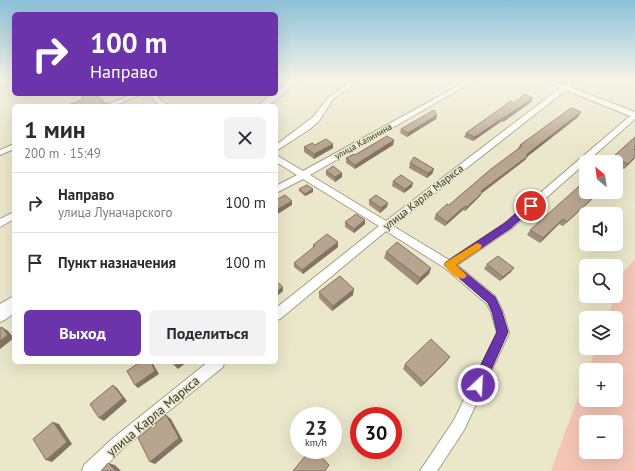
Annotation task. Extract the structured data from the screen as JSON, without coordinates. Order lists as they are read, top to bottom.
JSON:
{
  "streets": {
    "street": ["улица Калинина", "улица Карла Маркса"]
  },
  "north": "top left",
  "page": {
    "turn": ["100 m", "Направо"],
    "heading": ["1 мин", "200 m · 15:49"],
    "map_buttons": ["+", "−"],
    "list": [
      {
        "name": "Направо",
        "note": "улица Луначарского",
        "value": "100 m"
      },
      {
        "name": "Пункт назначения",
        "value": "100 m"
      }
    ],
    "buttons": ["Выход", "Поделиться"],
    "speed": "23 km/h",
    "limit": "30"
  }
}
